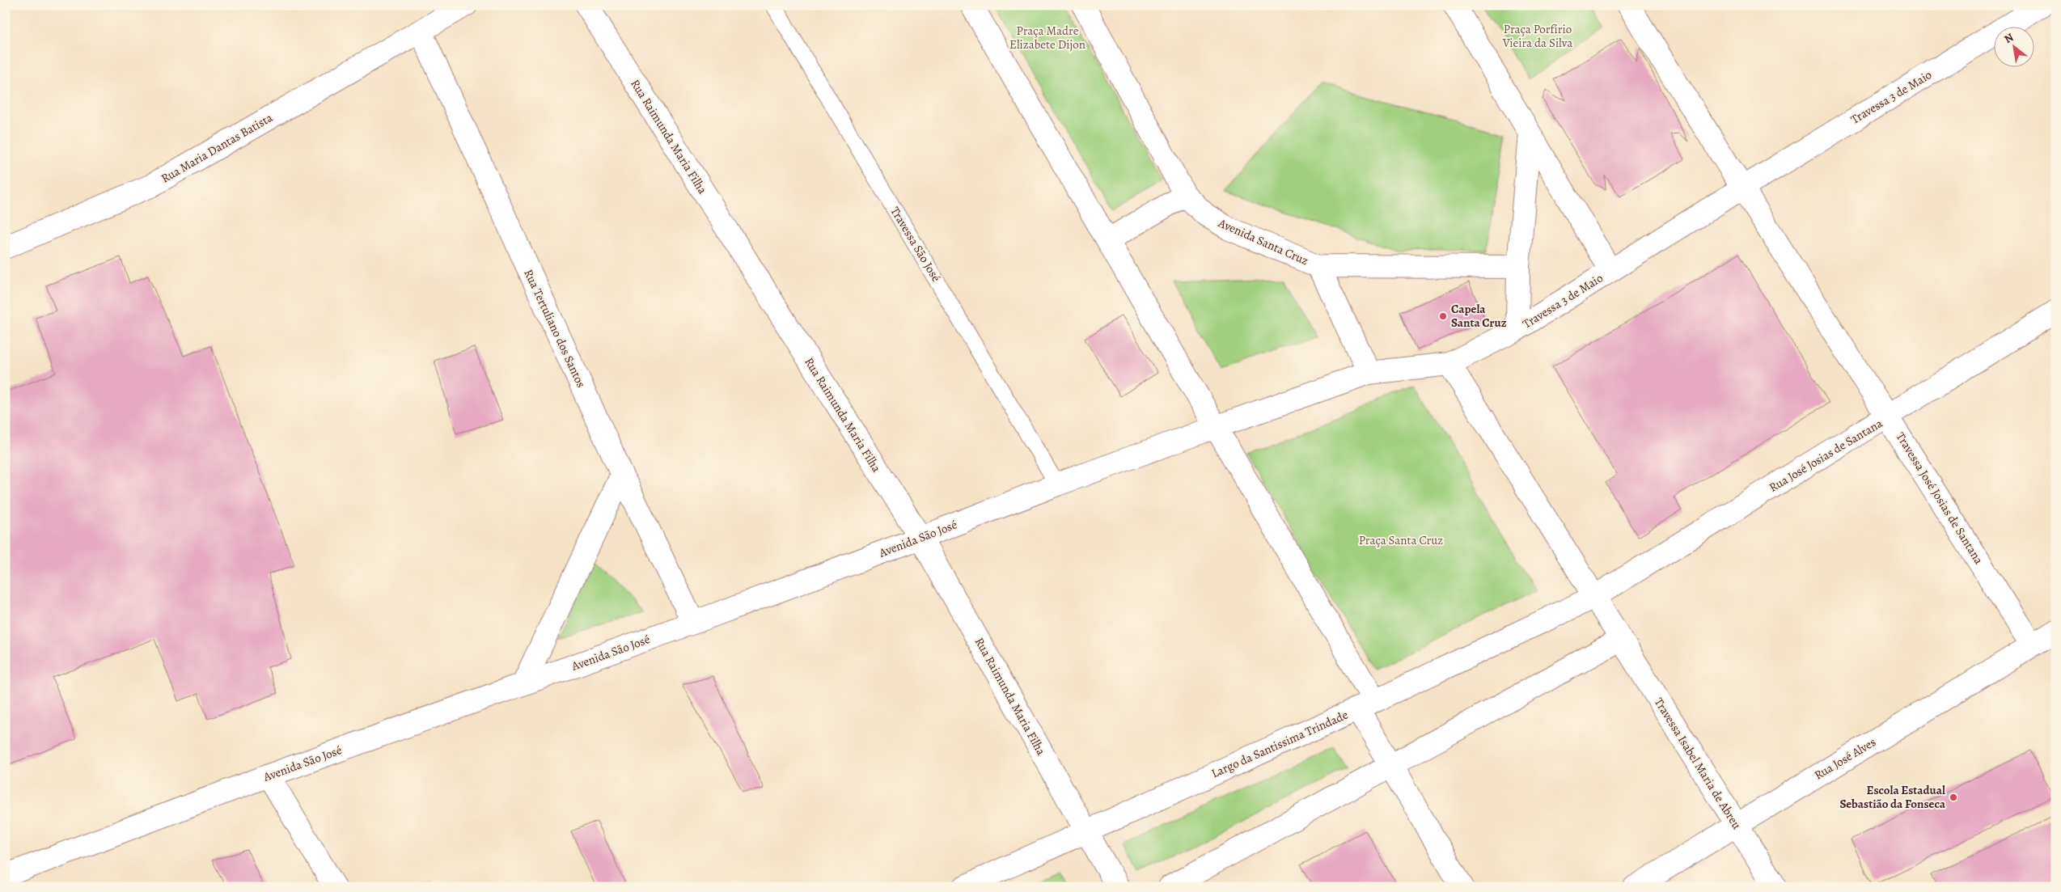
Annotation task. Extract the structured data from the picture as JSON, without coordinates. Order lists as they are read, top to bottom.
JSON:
{
  "streets": {
    "street": [
      "Travessa 3 de Maio",
      "Rua Raimunda Maria Filha",
      "Rua Maria Dantas Batista",
      "Avenida Santa Cruz",
      "Rua Tertuliano dos Santos",
      "Rua José Josias de Santana",
      "Travessa José Josias de Santana",
      "Avenida São José",
      "Largo da Santissima Trindade",
      "Rua José Alves",
      "Travessa Isabel Maria de Abreu"
    ],
    "lane": ["Travessa São José"]
  },
  "crossings": [
    ["Travessa 3 de Maio", "Travessa José Josias de Santana"],
    ["Rua Raimunda Maria Filha", "Avenida São José"],
    ["Rua Raimunda Maria Filha", "Largo da Santissima Trindade"],
    ["Rua Maria Dantas Batista", "Rua Tertuliano dos Santos"],
    ["Travessa São José", "Avenida São José"],
    ["Rua Tertuliano dos Santos", "Avenida São José"],
    ["Rua José Josias de Santana", "Travessa José Josias de Santana"],
    ["Rua José Josias de Santana", "Largo da Santissima Trindade"],
    ["Travessa José Josias de Santana", "Rua José Alves"],
    ["Rua José Alves", "Travessa Isabel Maria de Abreu"]
  ],
  "parks": ["Praça Porfírio Vieira da Silva", "Praça Madre Elizabete Dijon", "Praça Santa Cruz"],
  "places": ["Capela Santa Cruz", "Escola Estadual Sebastião da Fonseca"],
  "north": "top left"
}
